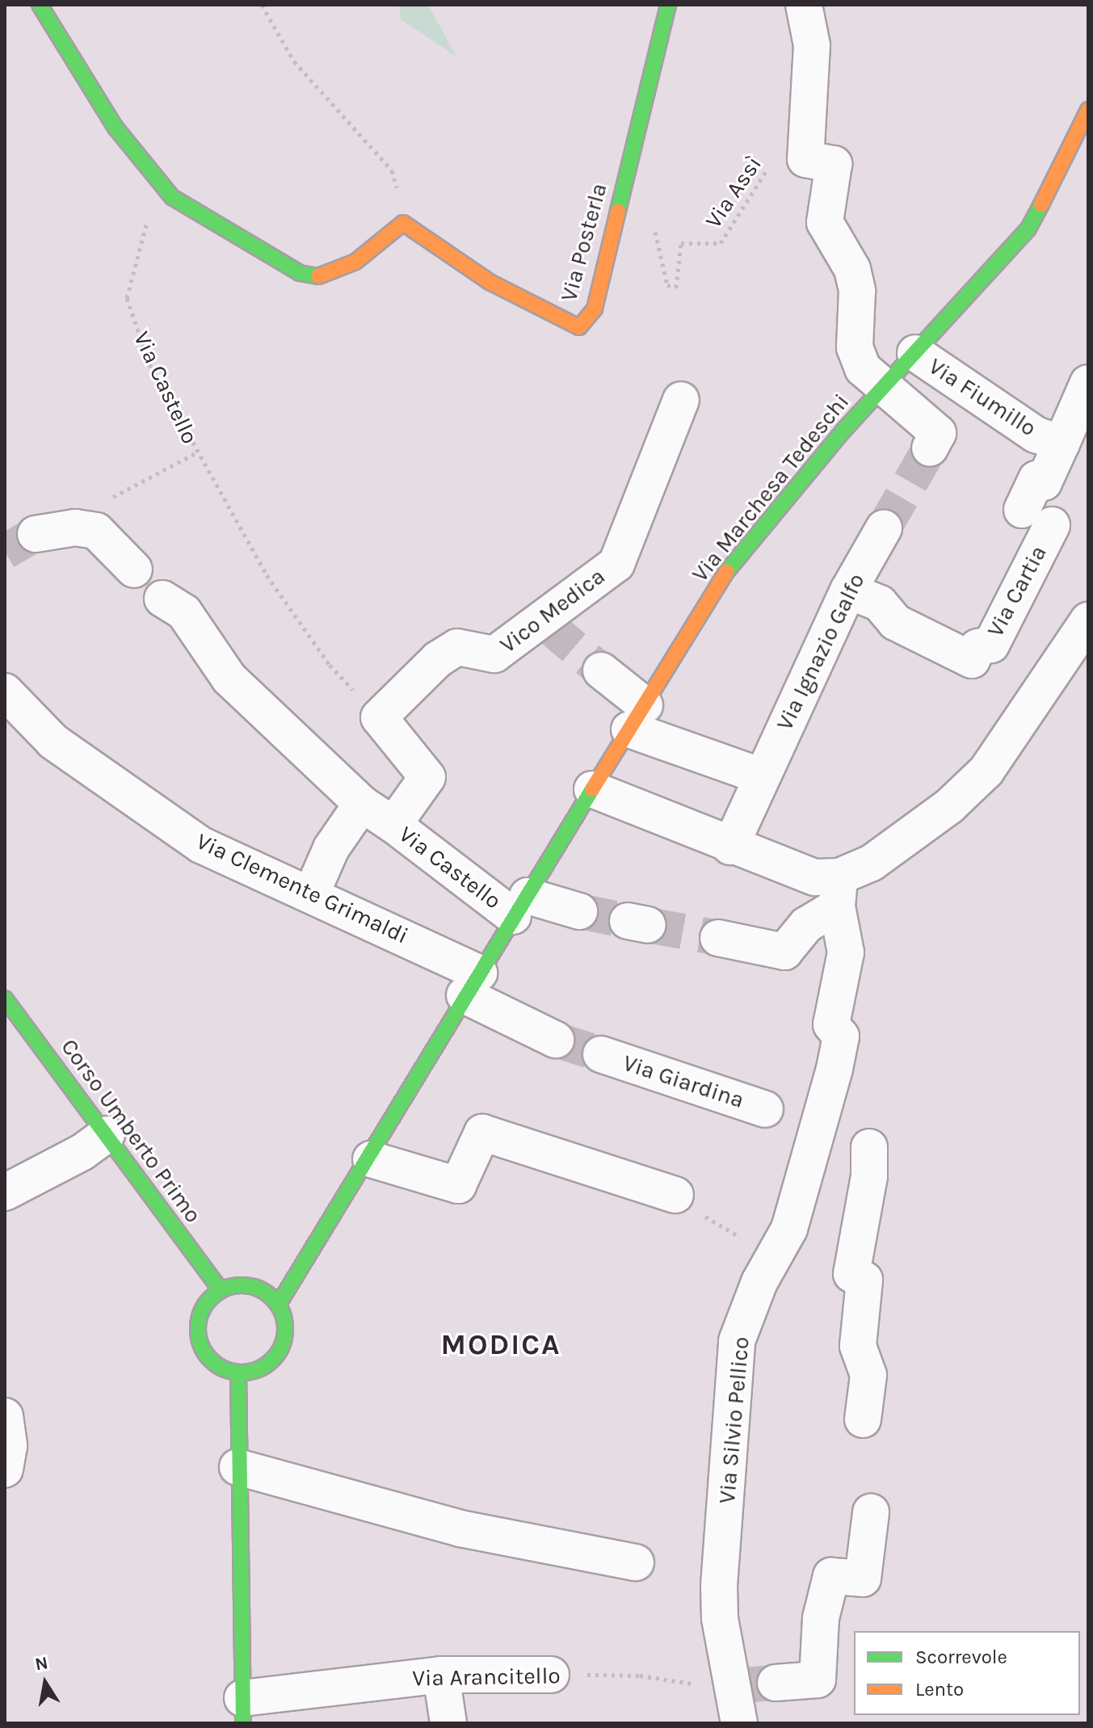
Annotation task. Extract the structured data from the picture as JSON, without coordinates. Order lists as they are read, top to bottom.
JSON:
{
  "streets": {
    "street": [
      "Via Posterla",
      "Via Castello",
      "Via Fiumillo",
      "Via Marchesa Tedeschi",
      "Via Cartia",
      "Vico Medica",
      "Via Ignazio Galfo",
      "Via Clemente Grimaldi",
      "Via Giardina",
      "Corso Umberto Primo",
      "Via Silvio Pellico",
      "Via Arancitello"
    ],
    "path": ["Via Assì"]
  },
  "crossings": [
    ["Via Castello", "Via Marchesa Tedeschi"],
    ["Via Castello", "Vico Medica"],
    ["Via Fiumillo", "Via Marchesa Tedeschi"],
    ["Via Fiumillo", "Via Cartia"],
    ["Via Marchesa Tedeschi", "Via Clemente Grimaldi"],
    ["Via Marchesa Tedeschi", "Corso Umberto Primo"],
    ["Via Cartia", "Via Ignazio Galfo"],
    ["Via Silvio Pellico", "Via Arancitello"]
  ],
  "districts": ["MODICA"],
  "legend": ["Scorrevole", "Lento"],
  "north": "top"
}
